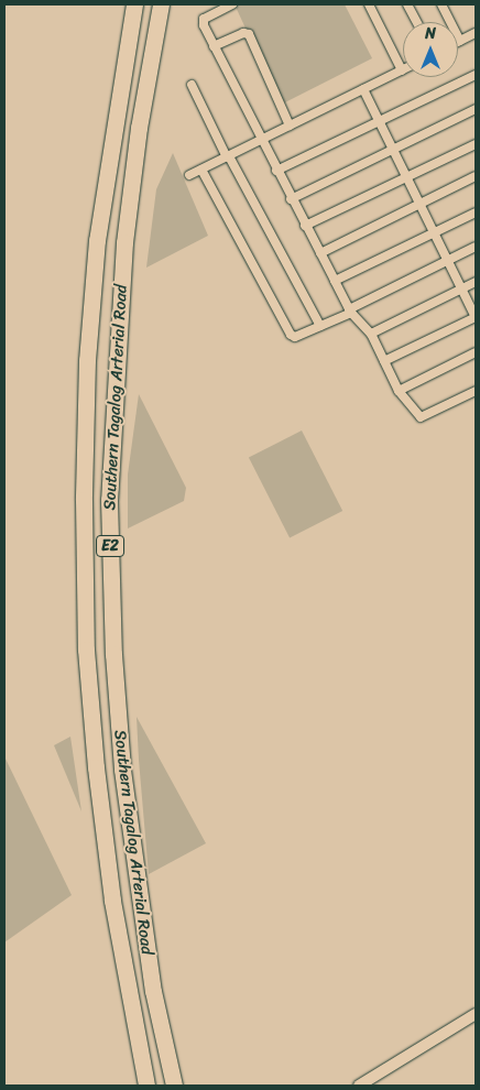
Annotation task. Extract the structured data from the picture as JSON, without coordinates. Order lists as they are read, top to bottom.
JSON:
{
  "streets": {
    "highway": ["Southern Tagalog Arterial Road", "E2"]
  },
  "north": "top"
}
